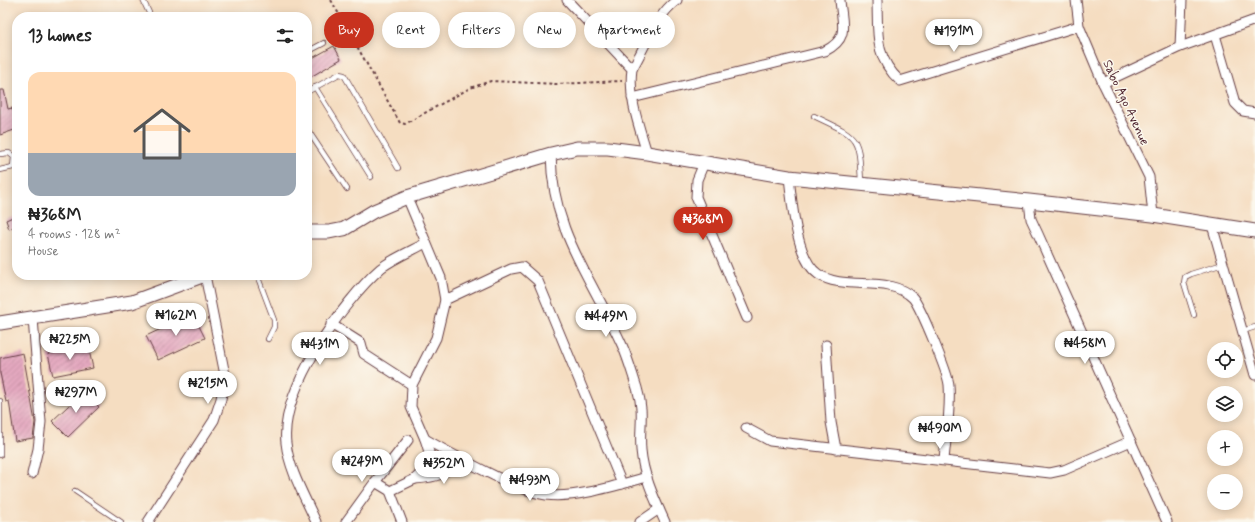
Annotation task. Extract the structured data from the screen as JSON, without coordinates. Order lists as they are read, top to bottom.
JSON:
{
  "streets": {
    "street": ["Sabo Ago Avenue"]
  },
  "page": {
    "chip": [
      "Buy",
      "Rent",
      "Filters",
      "New",
      "Apartment"
    ],
    "heading": "13 homes",
    "price": [
      "₦191M",
      "₦368M",
      "₦162M",
      "₦449M",
      "₦225M",
      "₦458M",
      "₦431M",
      "₦215M",
      "₦297M",
      "₦490M",
      "₦249M",
      "₦352M",
      "₦493M"
    ],
    "list": [
      {
        "name": "₦368M",
        "note": "4 rooms · 128 m² · House"
      }
    ],
    "map_buttons": ["+", "−"]
  }
}
